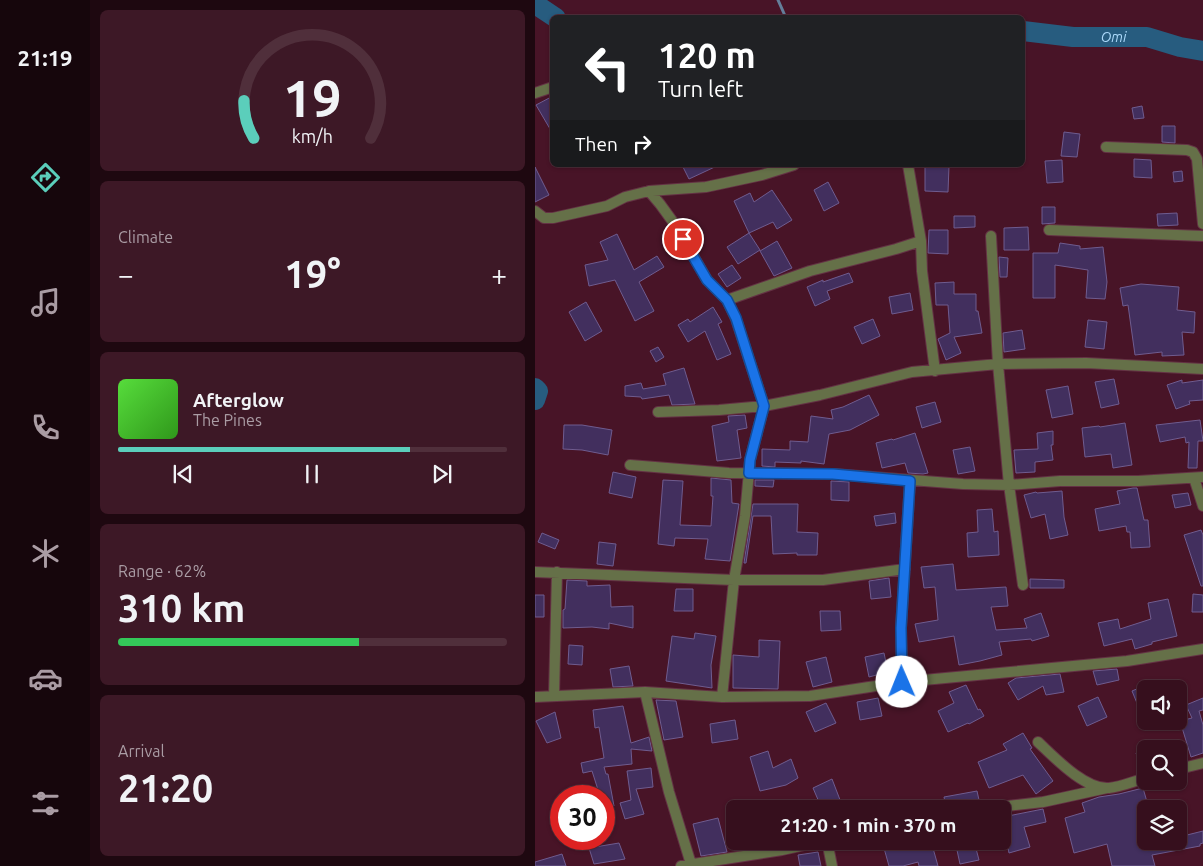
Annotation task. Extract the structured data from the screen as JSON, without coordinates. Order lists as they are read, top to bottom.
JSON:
{
  "water": ["Omi"],
  "page": {
    "tabs": "21:19",
    "turn": ["120 m", "Turn left"],
    "then": "Then",
    "tile": [
      "Climate",
      ["Range · 62%", "310 km"],
      ["Arrival", "21:20"]
    ],
    "heat": ["−", "19°", "+"],
    "song": ["Afterglow", "The Pines"],
    "limit": "30",
    "trip": "21:20 · 1 min · 370 m",
    "gauge": ["19", "km/h"]
  }
}
